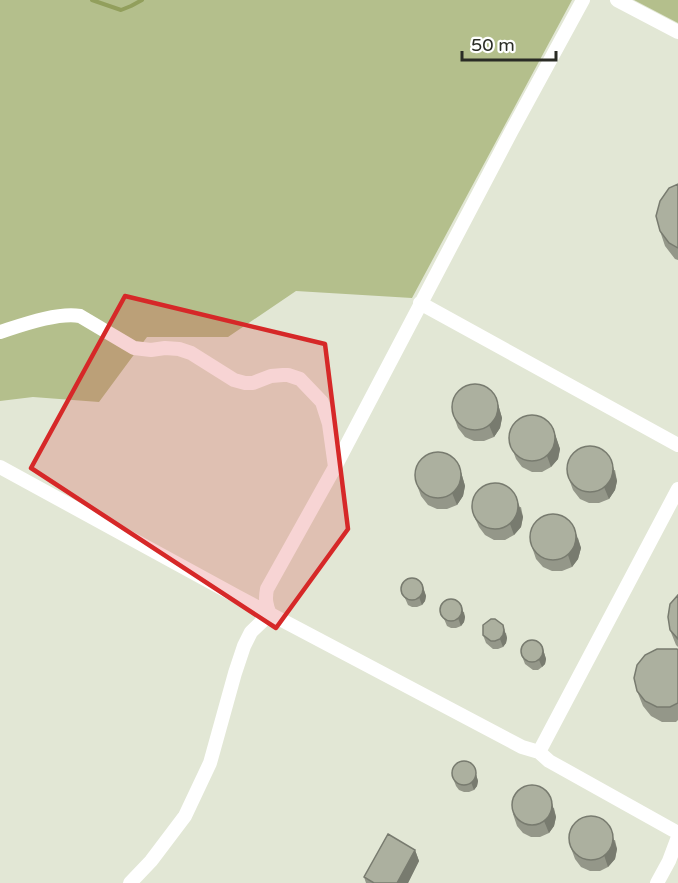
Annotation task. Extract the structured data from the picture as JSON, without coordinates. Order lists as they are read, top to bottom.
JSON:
{
  "scale_bar": "50 m"
}
